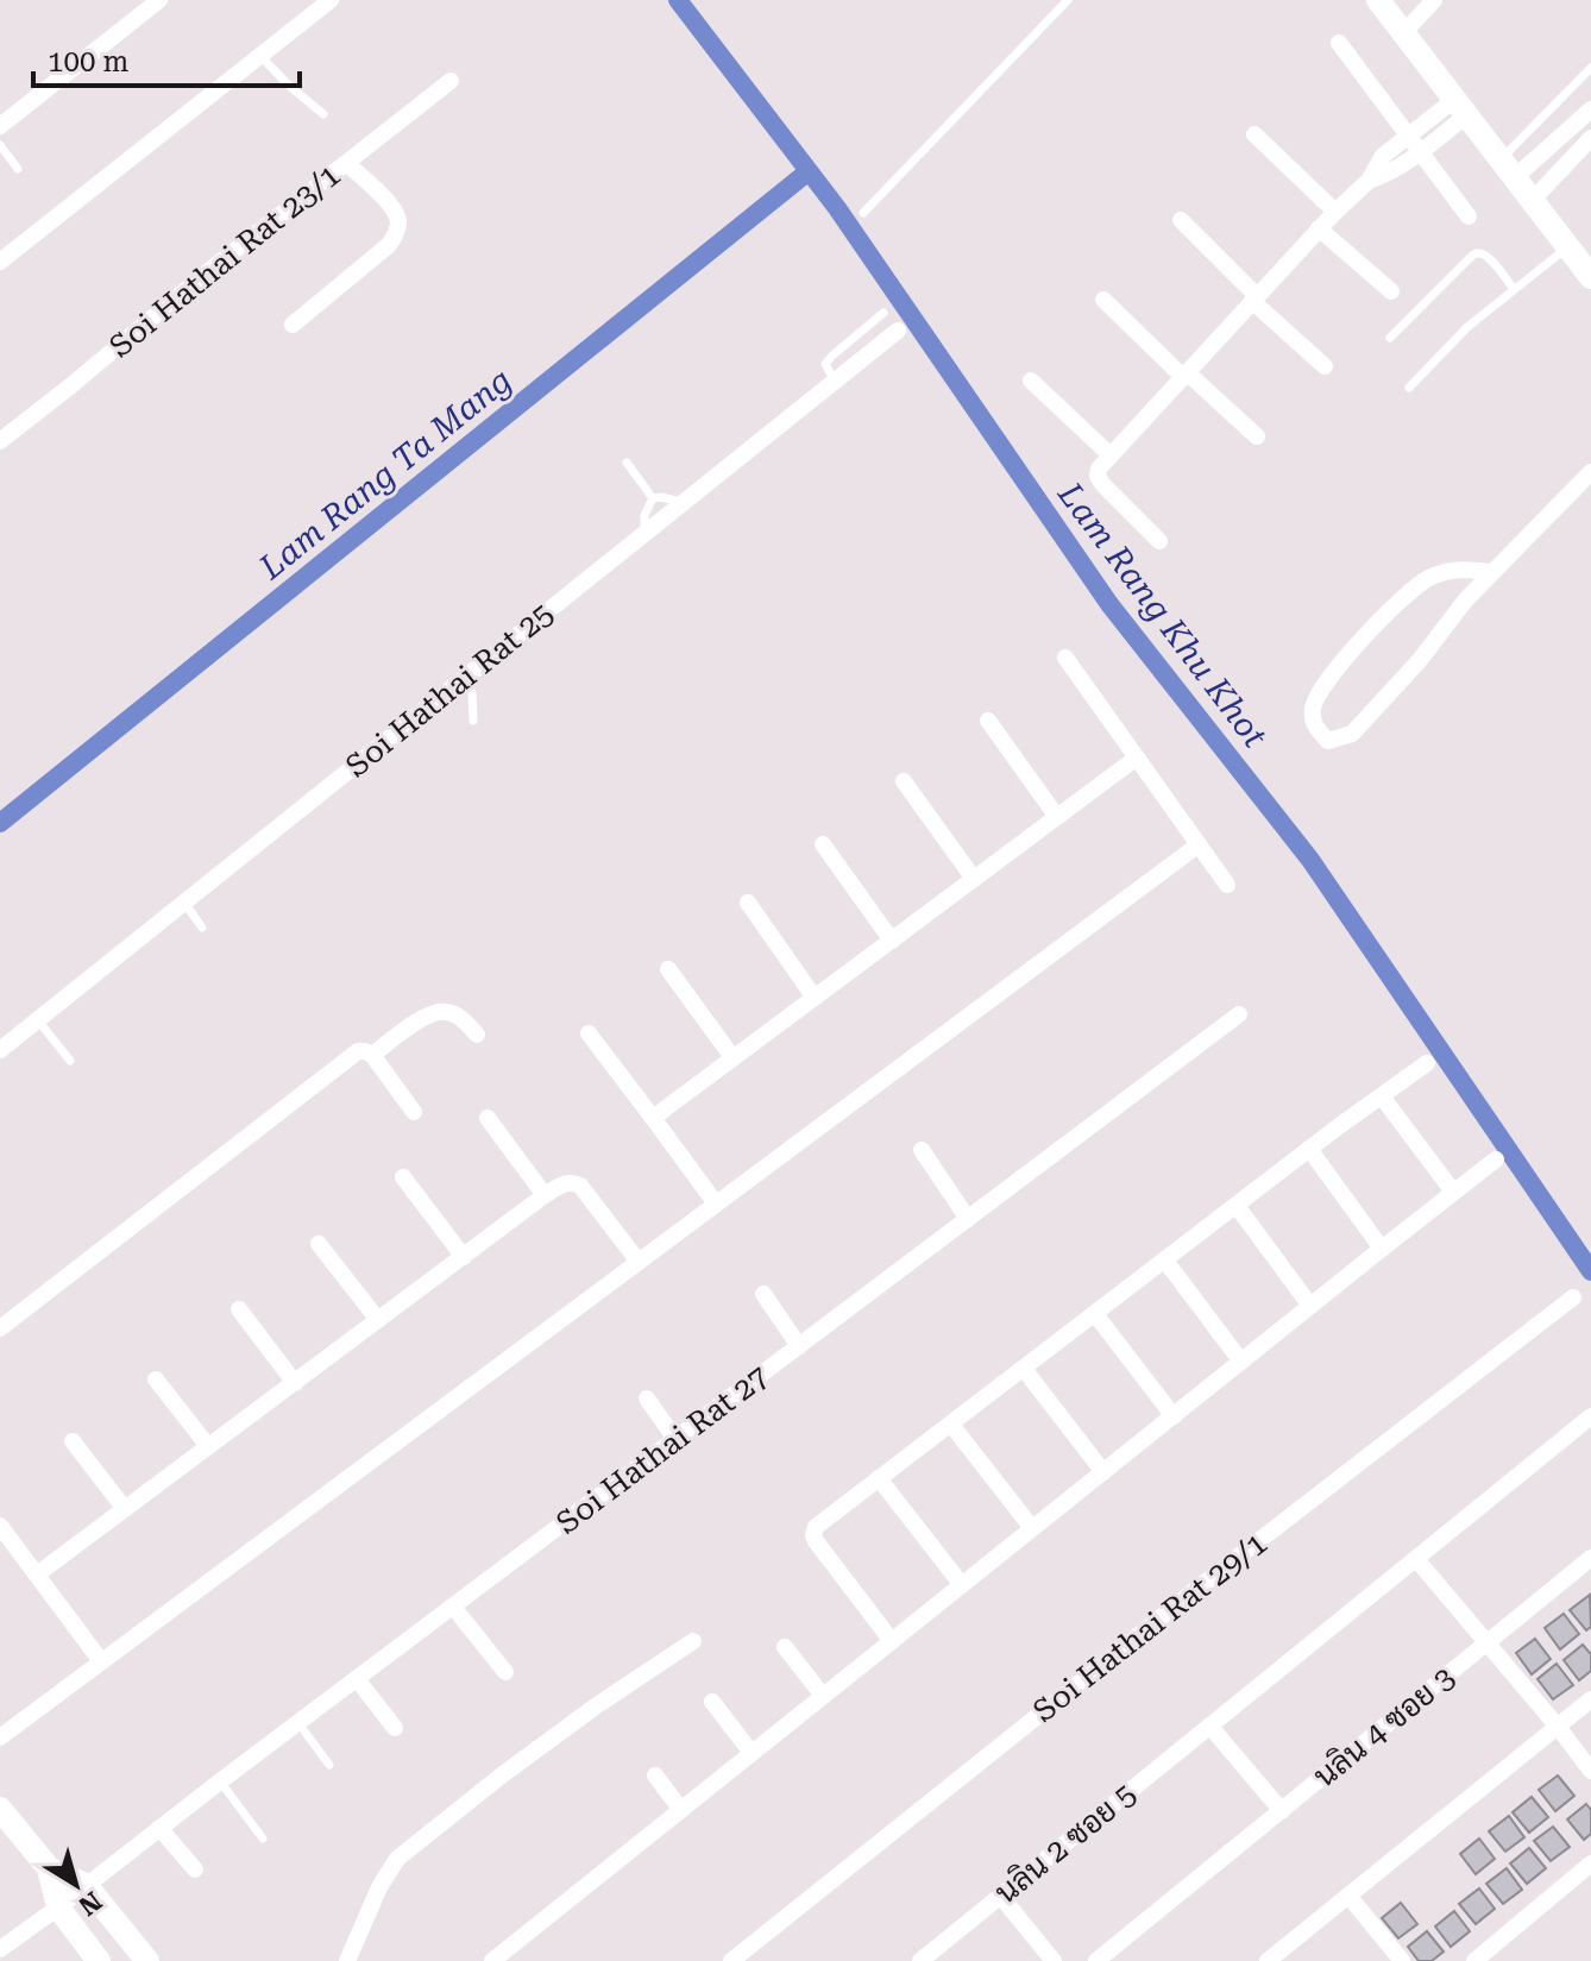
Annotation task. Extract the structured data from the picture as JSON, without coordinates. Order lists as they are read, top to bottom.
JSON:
{
  "streets": {
    "street": [
      "Soi Hathai Rat 23/1",
      "Soi Hathai Rat 25",
      "Soi Hathai Rat 27",
      "Soi Hathai Rat 29/1",
      "นลิน 4 ซอย 3",
      "นลิน 2 ซอย 5"
    ]
  },
  "water": ["Lam Rang Ta Mang", "Lam Rang Khu Khot"],
  "scale_bar": "100 m",
  "north": "bottom right"
}
